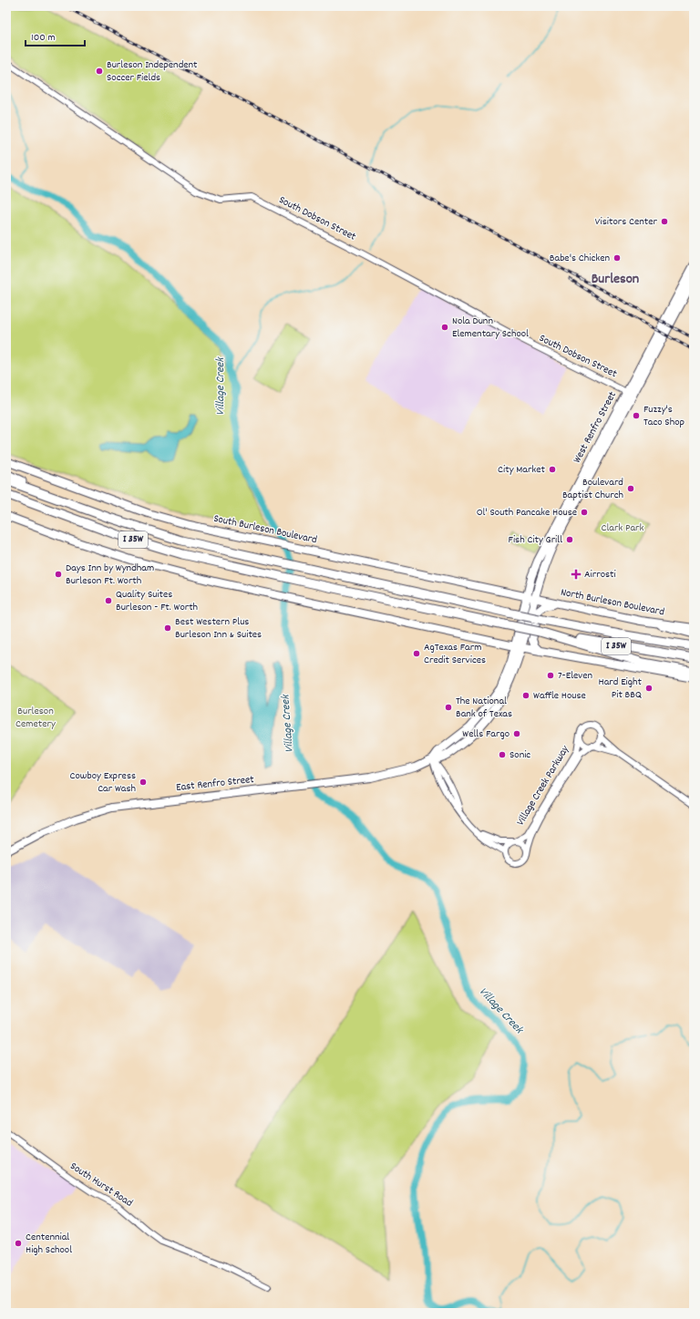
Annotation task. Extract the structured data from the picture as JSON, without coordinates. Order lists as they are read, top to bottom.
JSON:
{
  "streets": {
    "highway": ["I 35W"],
    "main road": [
      "West Renfro Street",
      "South Burleson Boulevard",
      "North Burleson Boulevard",
      "East Renfro Street"
    ],
    "street": ["South Dobson Street", "Village Creek Parkway", "South Hurst Road"]
  },
  "crossings": [
    ["South Dobson Street", "West Renfro Street"],
    ["West Renfro Street", "South Burleson Boulevard"],
    ["West Renfro Street", "North Burleson Boulevard"],
    ["West Renfro Street", "East Renfro Street"],
    ["South Burleson Boulevard", "North Burleson Boulevard"]
  ],
  "districts": ["Burleson"],
  "water": ["Village Creek"],
  "parks": ["Clark Park", "Burleson Cemetery"],
  "places": {
    "other": [
      "Burleson Independent Soccer Fields",
      "Visitors Center",
      "Babe's Chicken",
      "Nola Dunn Elementary School",
      "Fuzzy's Taco Shop",
      "City Market",
      "Boulevard Baptist Church",
      "Ol' South Pancake House",
      "Fish City Grill",
      "Days Inn by Wyndham Burleson Ft. Worth",
      "Quality Suites Burleson - Ft. Worth",
      "Best Western Plus Burleson Inn & Suites",
      "AgTexas Farm Credit Services",
      "7-Eleven",
      "Hard Eight Pit BBQ",
      "Waffle House",
      "The National Bank of Texas",
      "Wells Fargo",
      "Sonic",
      "Cowboy Express Car Wash",
      "Centennial High School"
    ],
    "health": ["Airrosti"]
  },
  "scale_bar": "100 m"
}
